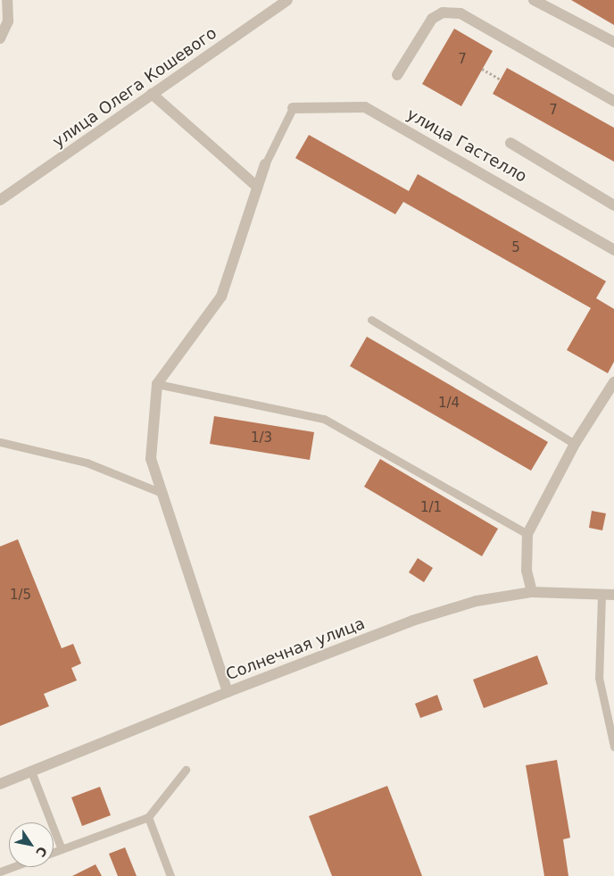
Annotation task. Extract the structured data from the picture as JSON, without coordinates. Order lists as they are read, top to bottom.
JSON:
{
  "streets": {
    "street": ["улица Олега Кошевого", "улица Гастелло", "Солнечная улица"]
  },
  "house_numbers": [
    "7",
    "7",
    "5",
    "1/4",
    "1/3",
    "1/1",
    "1/5"
  ],
  "north": "bottom right"
}
